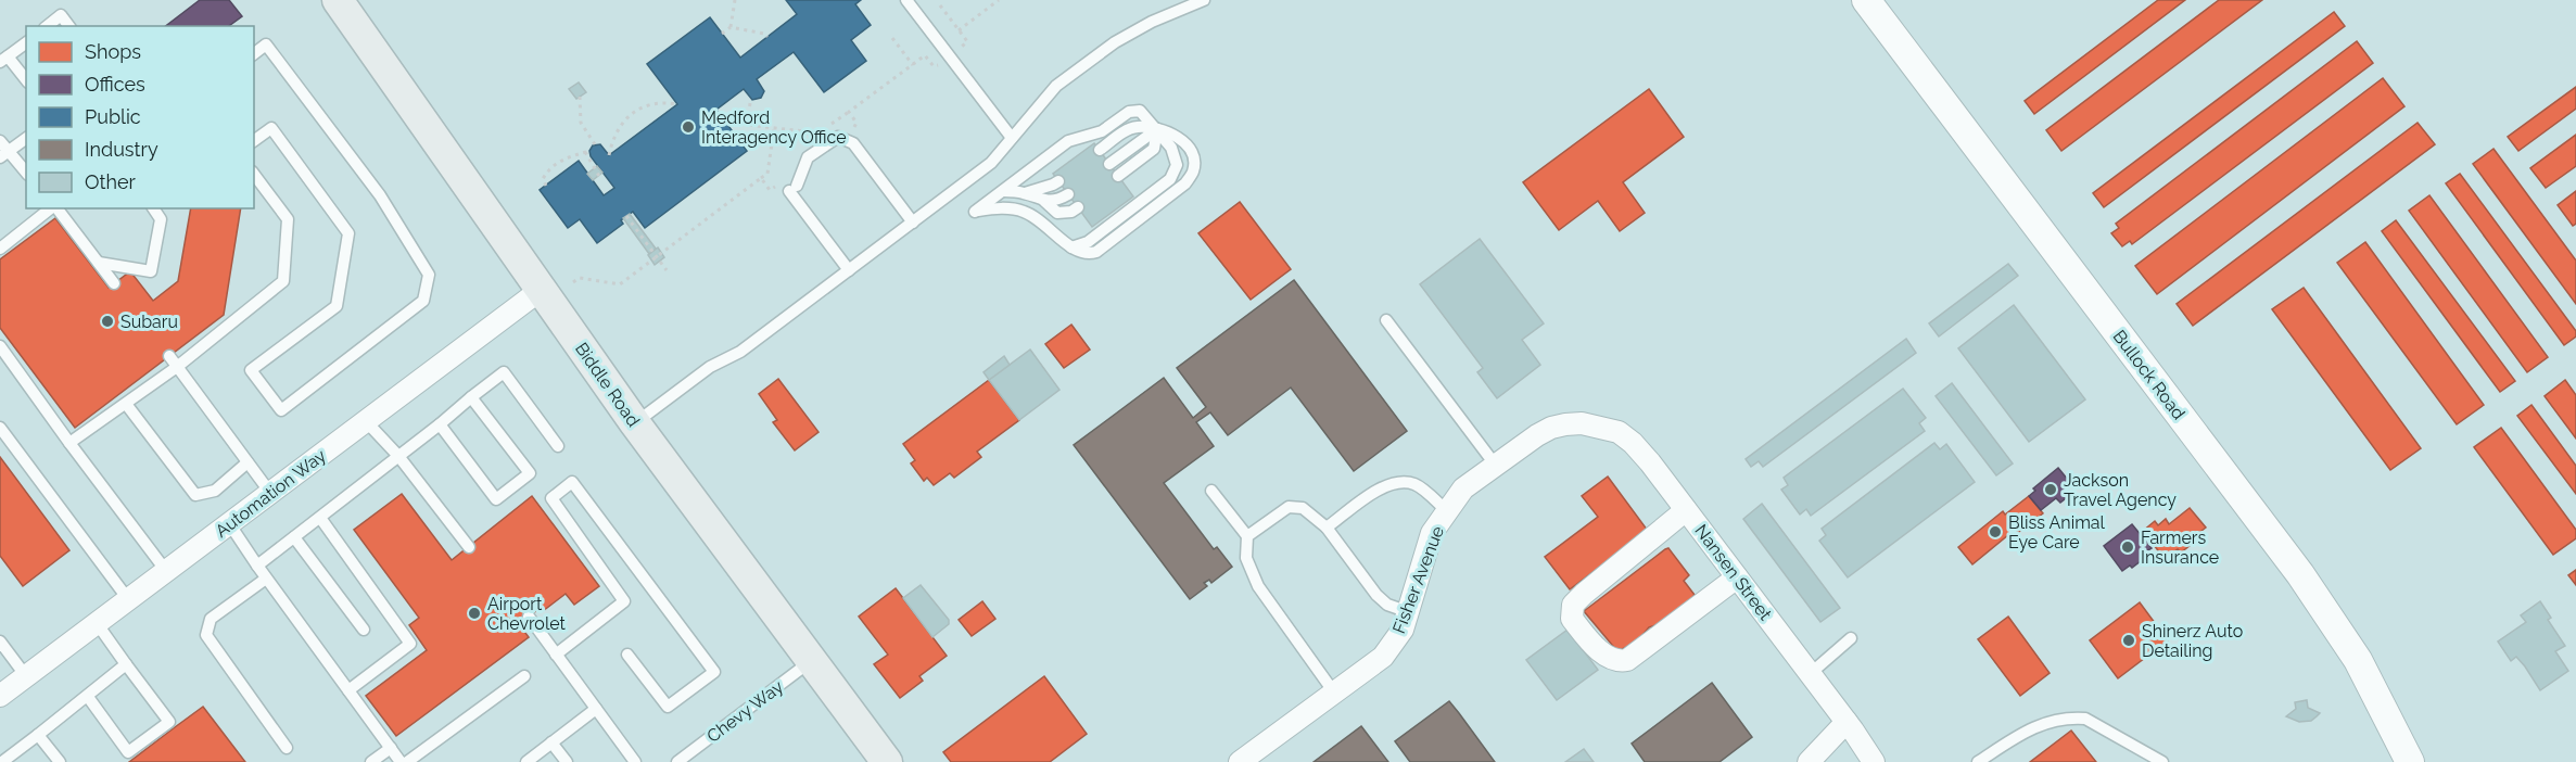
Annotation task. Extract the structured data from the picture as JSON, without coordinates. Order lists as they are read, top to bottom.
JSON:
{
  "streets": {
    "main road": ["Biddle Road"],
    "street": [
      "Bullock Road",
      "Automation Way",
      "Nansen Street",
      "Fisher Avenue"
    ],
    "lane": ["Chevy Way"]
  },
  "crossings": [
    ["Biddle Road", "Automation Way"],
    ["Biddle Road", "Chevy Way"],
    ["Nansen Street", "Fisher Avenue"]
  ],
  "places": [
    "Medford Interagency Office",
    "Subaru",
    "Jackson Travel Agency",
    "Bliss Animal Eye Care",
    "Farmers Insurance",
    "Airport Chevrolet",
    "Shinerz Auto Detailing"
  ],
  "legend": [
    "Shops",
    "Offices",
    "Public",
    "Industry",
    "Other"
  ]
}
